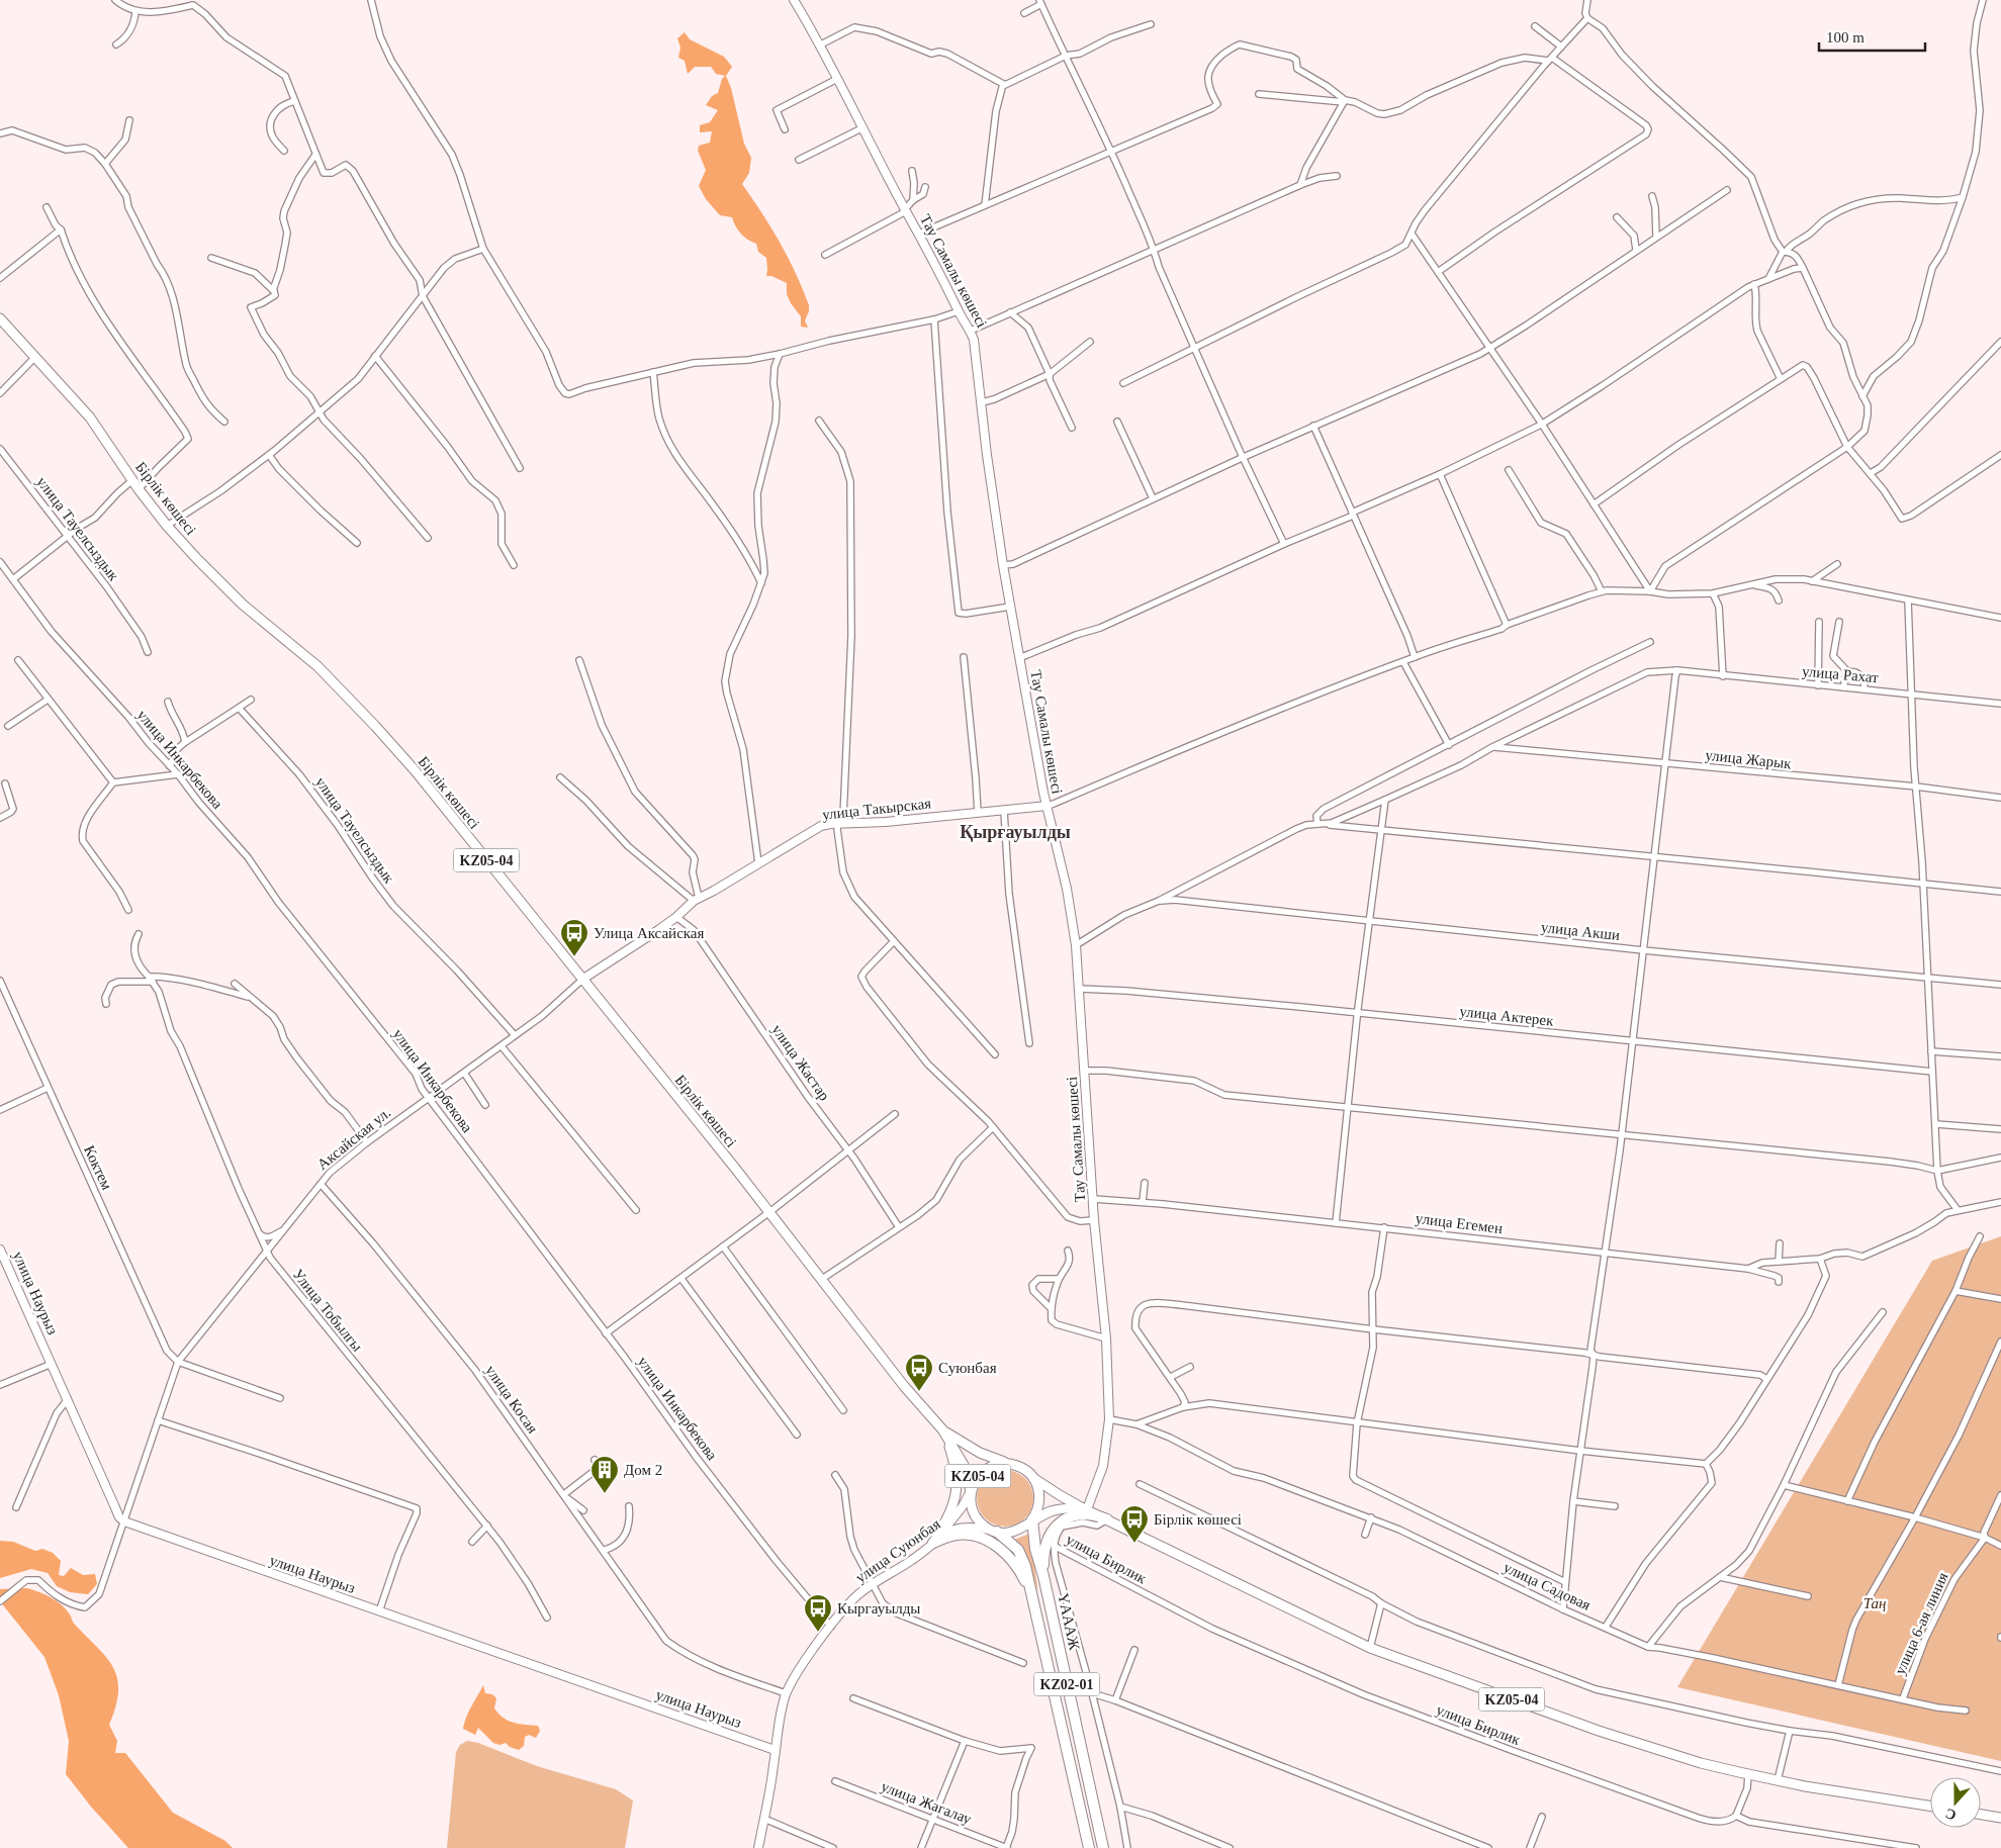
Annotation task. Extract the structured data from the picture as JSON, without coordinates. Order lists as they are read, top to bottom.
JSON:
{
  "streets": {
    "highway": ["ҮАААЖ", "KZ02-01"],
    "main road": ["Бірлік көшесі", "KZ05-04"],
    "street": [
      "Тау Самалы көшесі",
      "улица Тауелсыздык",
      "улица Рахат",
      "улица Инкарбекова",
      "улица Жарык",
      "улица Такырская",
      "улица Акши",
      "улица Актерек",
      "улица Жастар",
      "Аксайская ул.",
      "Коктем",
      "улица Егемен",
      "улица Наурыз",
      "Улица Тобылгы",
      "улица Косая",
      "улица Суюнбая",
      "улица Бирлик",
      "улица Садовая",
      "улица 6-ая линия",
      "улица Жагалау"
    ]
  },
  "crossings": [
    ["Тау Самалы көшесі", "улица Такырская"],
    ["Тау Самалы көшесі", "KZ05-04"],
    ["Тау Самалы көшесі", "улица Актерек"],
    ["Тау Самалы көшесі", "улица Егемен"],
    ["Тау Самалы көшесі", "улица Садовая"],
    ["Бірлік көшесі", "KZ05-04"],
    ["Бірлік көшесі", "Аксайская ул."],
    ["улица Тауелсыздык", "Аксайская ул."],
    ["улица Рахат", "улица Жарык"],
    ["улица Инкарбекова", "Аксайская ул."],
    ["улица Инкарбекова", "улица Суюнбая"],
    ["улица Такырская", "Аксайская ул."],
    ["KZ05-04", "улица Суюнбая"],
    ["KZ05-04", "ҮАААЖ"],
    ["улица Жастар", "Аксайская ул."],
    ["Аксайская ул.", "Коктем"],
    ["Аксайская ул.", "улица Наурыз"],
    ["Аксайская ул.", "Улица Тобылгы"],
    ["Аксайская ул.", "улица Косая"],
    ["улица Наурыз", "улица Суюнбая"],
    ["улица Косая", "улица Суюнбая"],
    ["улица Суюнбая", "ҮАААЖ"],
    ["улица Садовая", "улица 6-ая линия"]
  ],
  "districts": ["Қырғауылды"],
  "parks": ["Таң"],
  "places": {
    "bus stop": [
      "Улица Аксайская",
      "Суюнбая",
      "Бірлік көшесі",
      "Кыргауылды"
    ],
    "building": ["Дом 2"]
  },
  "scale_bar": "100 m",
  "north": "bottom"
}
